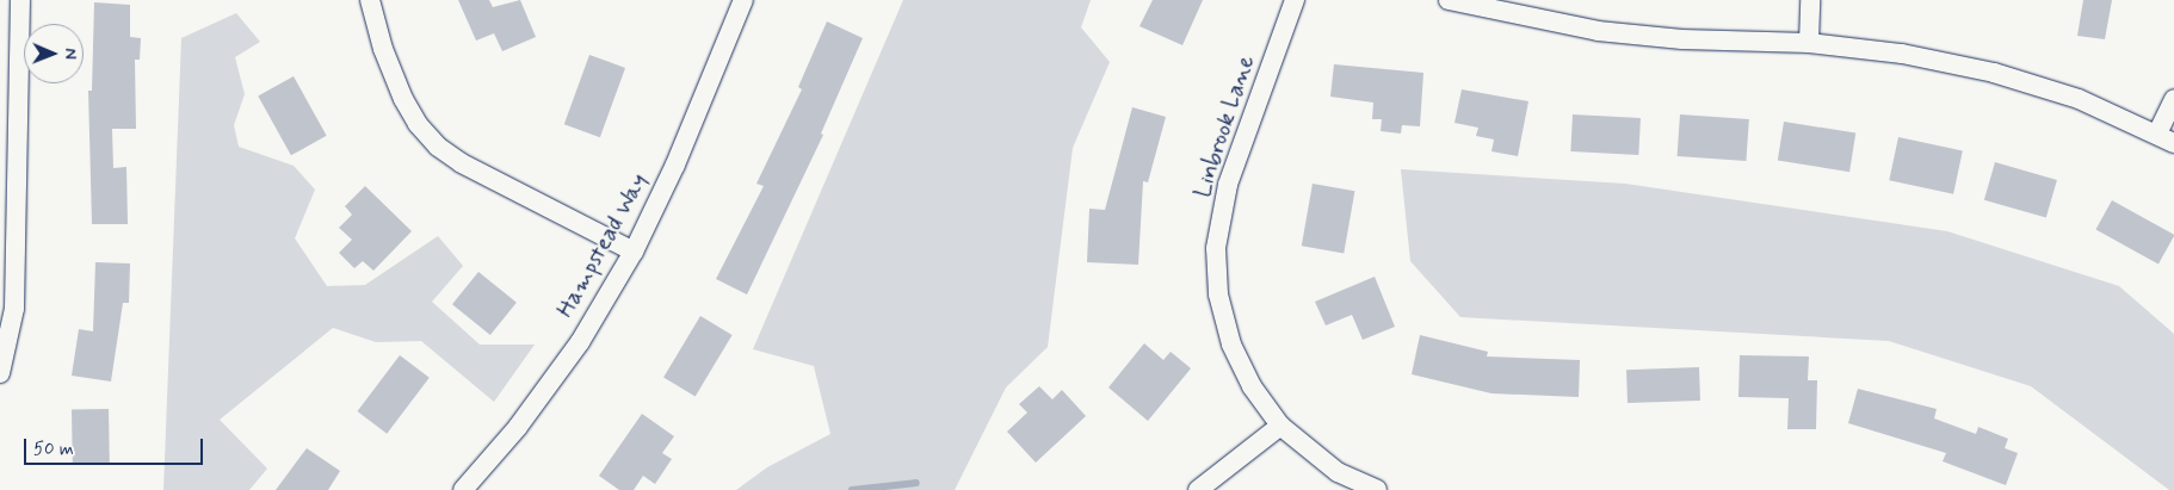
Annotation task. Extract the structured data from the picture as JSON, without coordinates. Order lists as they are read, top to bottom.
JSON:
{
  "streets": {
    "street": ["Linbrook Lane", "Hampstead Way"]
  },
  "scale_bar": "50 m",
  "north": "right"
}
